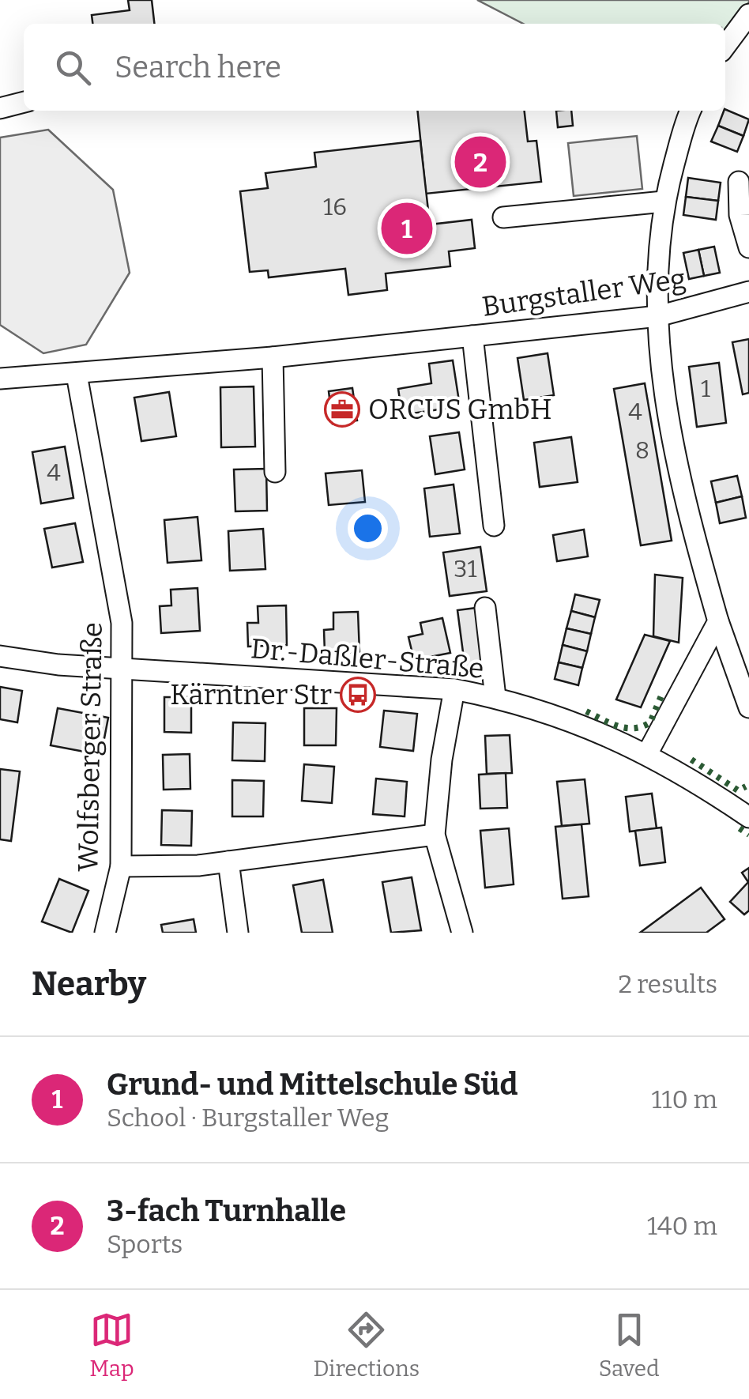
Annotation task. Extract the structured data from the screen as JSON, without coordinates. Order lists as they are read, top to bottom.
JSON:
{
  "streets": {
    "street": ["Burgstaller Weg", "Dr.-Daßler-Straße", "Wolfsberger Straße"]
  },
  "crossings": [
    ["Burgstaller Weg", "Wolfsberger Straße"],
    ["Dr.-Daßler-Straße", "Wolfsberger Straße"]
  ],
  "places": {
    "office": ["ORCUS GmbH"],
    "bus stop": ["Kärntner Str"]
  },
  "house_numbers": [
    "16",
    "1",
    "4",
    "8",
    "4",
    "31"
  ],
  "page": {
    "search": "Search here",
    "pins": ["2", "1"],
    "heading": ["Nearby", "2 results"],
    "list": [
      {
        "mark": "1",
        "name": "Grund- und Mittelschule Süd",
        "note": "School · Burgstaller Weg",
        "value": "110 m"
      },
      {
        "mark": "2",
        "name": "3-fach Turnhalle",
        "note": "Sports",
        "value": "140 m"
      }
    ],
    "nav": ["Map", "Directions", "Saved"]
  }
}
